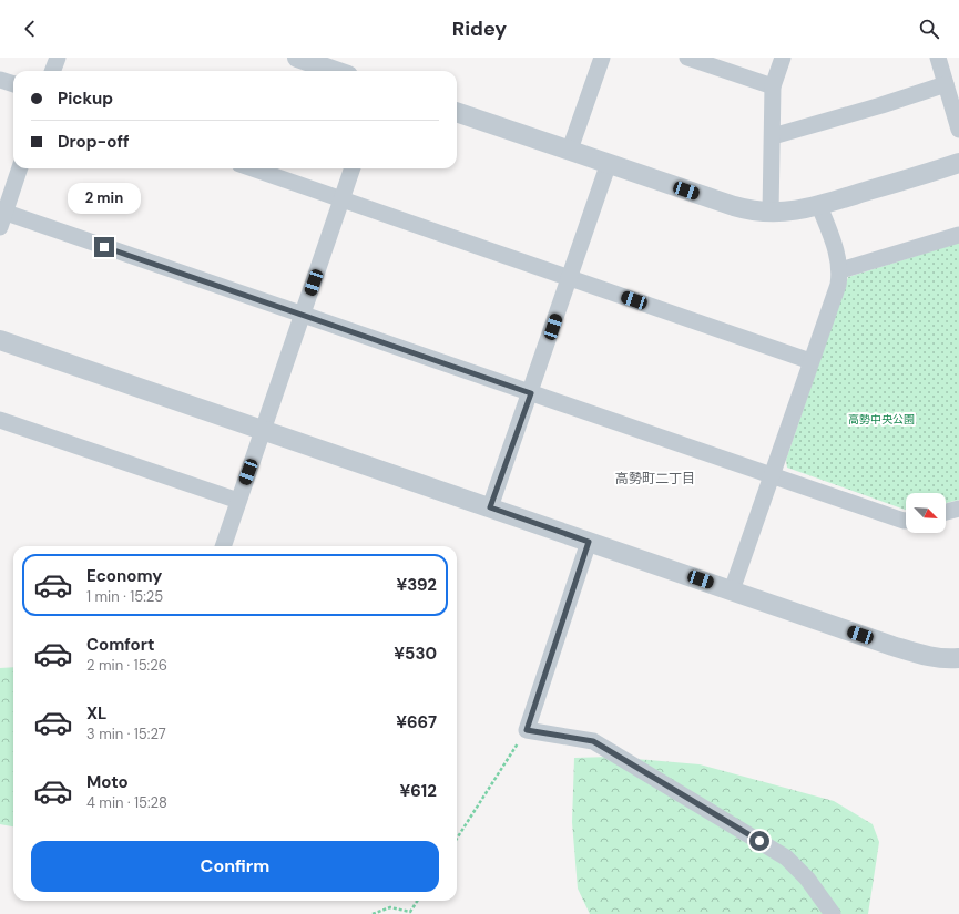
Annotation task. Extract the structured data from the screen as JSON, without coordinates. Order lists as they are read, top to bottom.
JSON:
{
  "districts": ["高勢町二丁目"],
  "parks": ["高勢中央公園"],
  "north": "bottom right",
  "page": {
    "header": "Ridey",
    "banner": ["Pickup", "Drop-off"],
    "bubble": "2 min",
    "list": [
      {
        "name": "Economy",
        "note": "1 min · 15:25",
        "value": "¥392"
      },
      {
        "name": "Comfort",
        "note": "2 min · 15:26",
        "value": "¥530"
      },
      {
        "name": "XL",
        "note": "3 min · 15:27",
        "value": "¥667"
      },
      {
        "name": "Moto",
        "note": "4 min · 15:28",
        "value": "¥612"
      }
    ],
    "buttons": "Confirm"
  }
}
